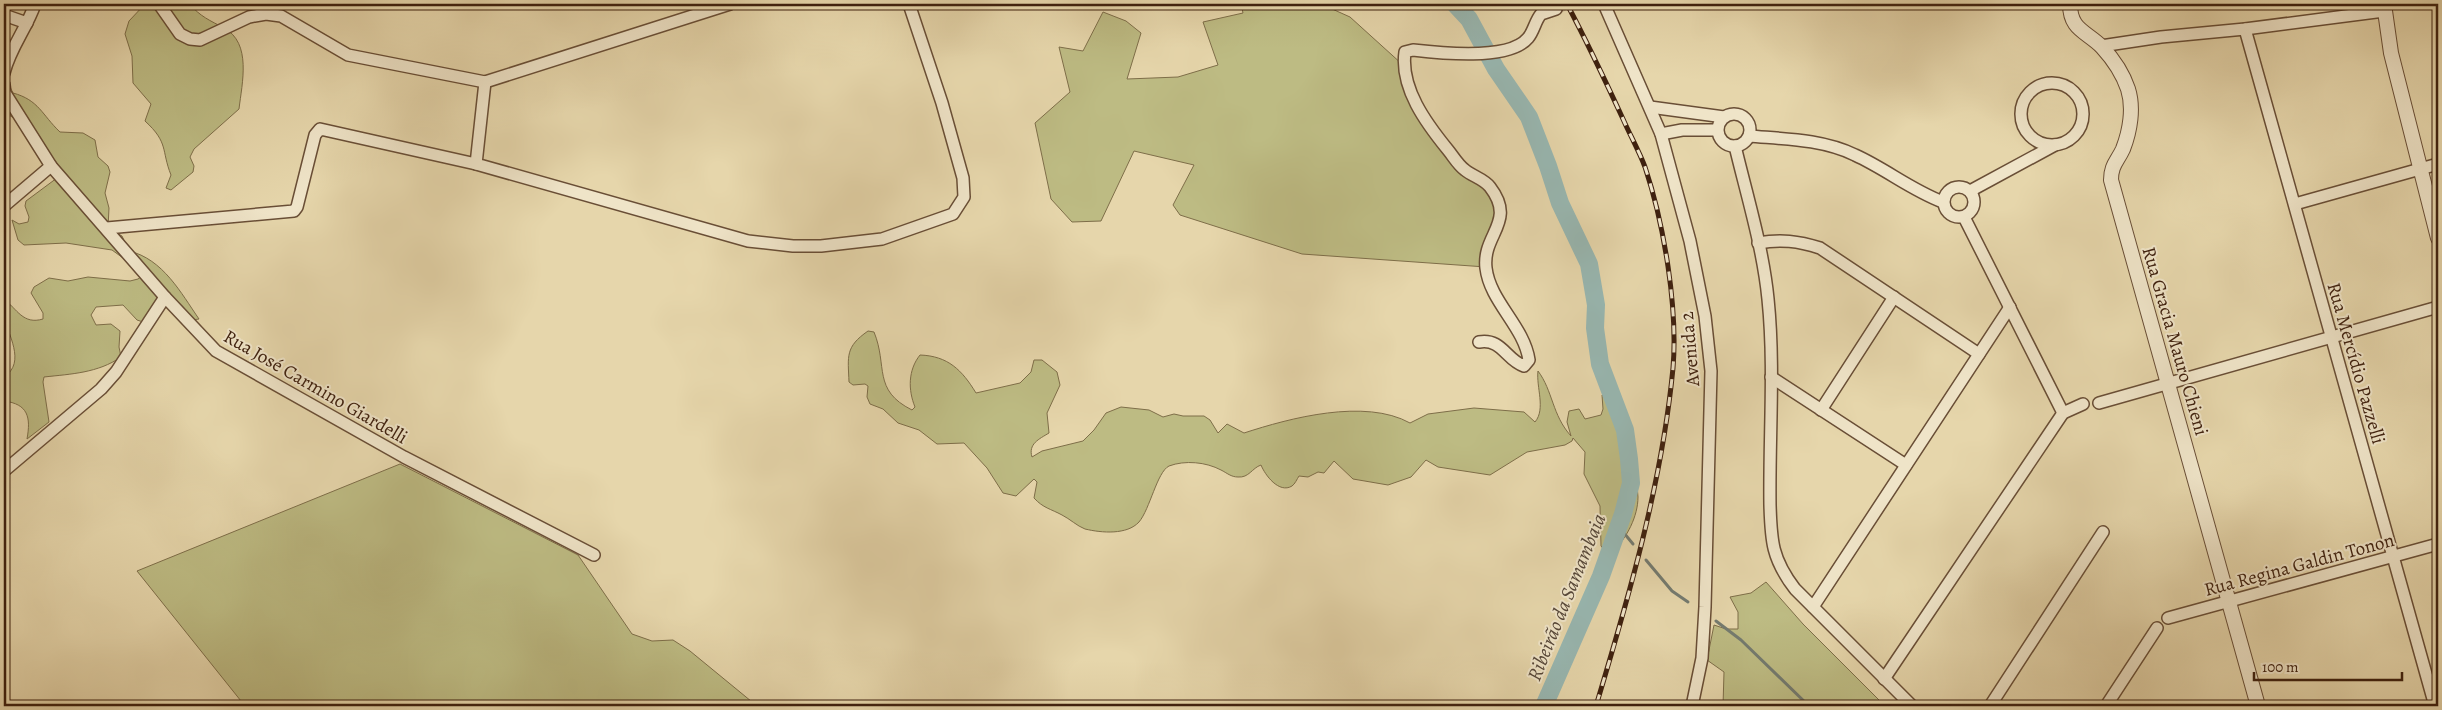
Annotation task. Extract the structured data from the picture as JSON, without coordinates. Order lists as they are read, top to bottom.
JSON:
{
  "streets": {
    "street": [
      "Rua Gracia Mauro Chieni",
      "Avenida 2",
      "Rua Mercídio Pazzelli",
      "Rua José Carmino Giardelli",
      "Rua Regina Galdin Tonon"
    ]
  },
  "crossings": [
    ["Rua Gracia Mauro Chieni", "Rua Regina Galdin Tonon"],
    ["Rua Mercídio Pazzelli", "Rua Regina Galdin Tonon"]
  ],
  "water": ["Ribeirão da Samambaia"],
  "scale_bar": "100 m"
}
